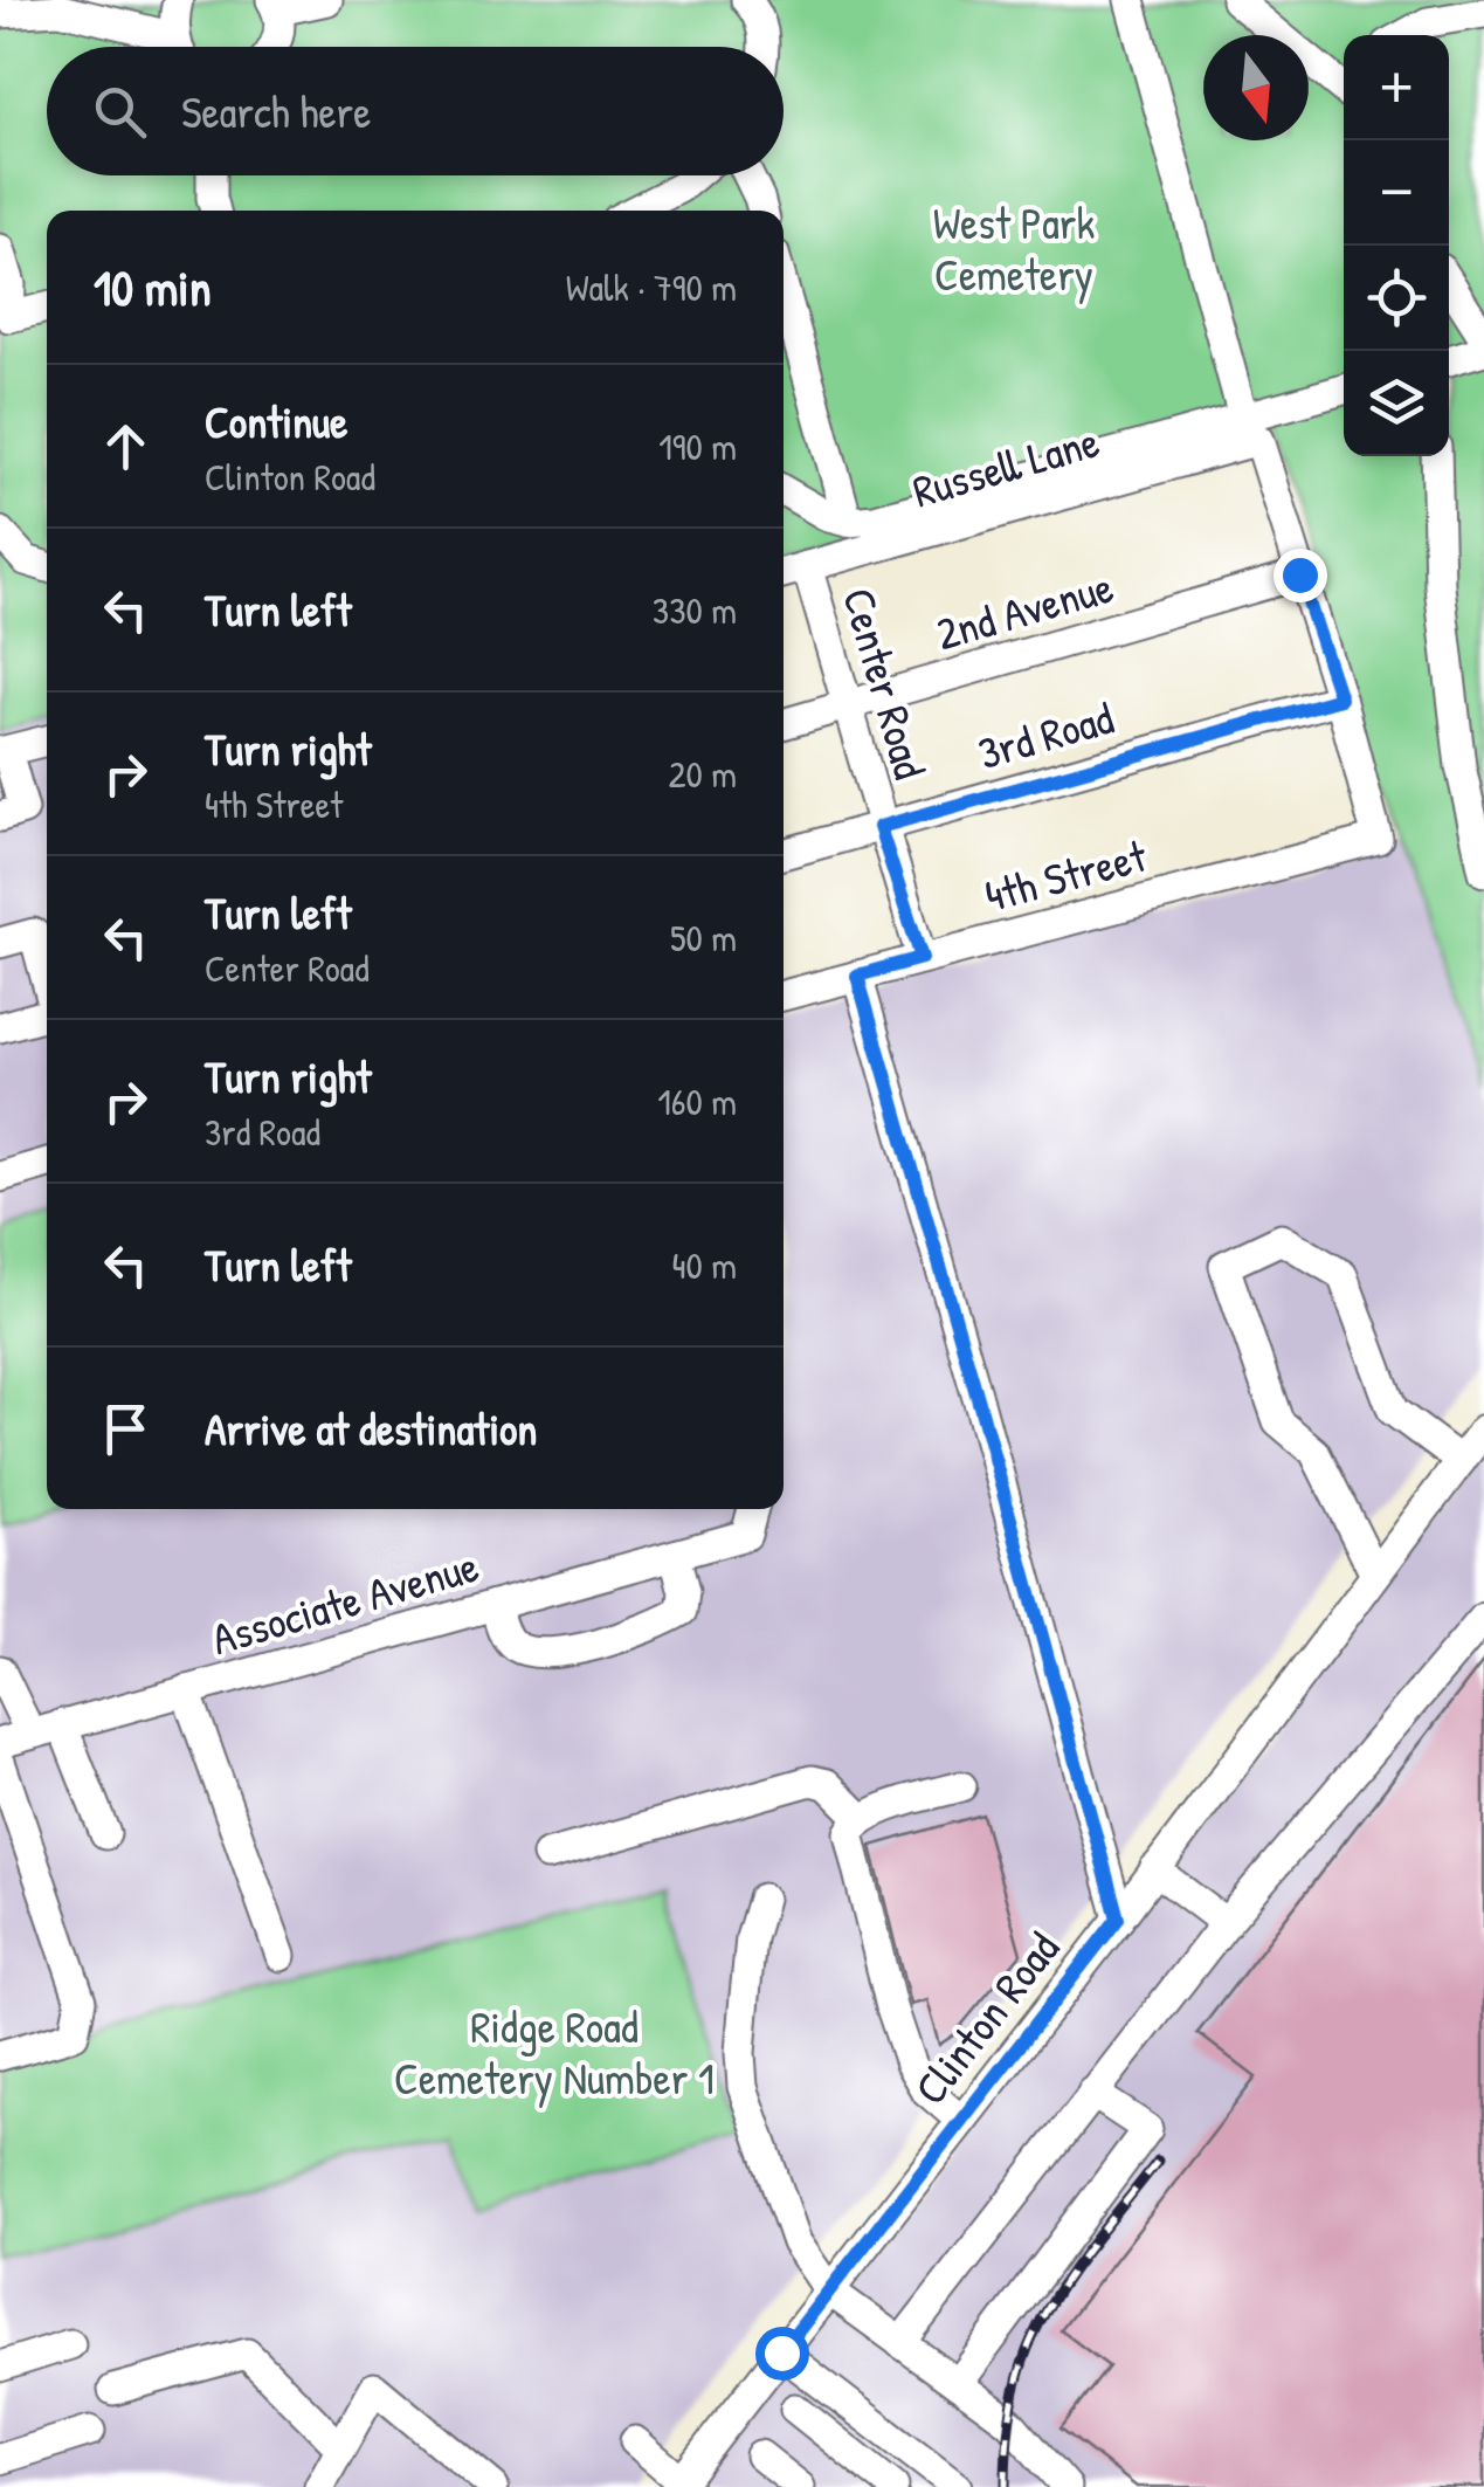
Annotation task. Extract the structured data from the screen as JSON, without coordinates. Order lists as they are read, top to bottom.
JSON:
{
  "streets": {
    "street": [
      "Russell Lane",
      "2nd Avenue",
      "Center Road",
      "3rd Road",
      "4th Street",
      "Associate Avenue",
      "Clinton Road"
    ]
  },
  "crossings": [
    ["Russell Lane", "Center Road"],
    ["2nd Avenue", "Center Road"],
    ["Center Road", "3rd Road"],
    ["Center Road", "4th Street"],
    ["3rd Road", "4th Street"]
  ],
  "parks": ["West Park Cemetery", "Ridge Road Cemetery Number 1"],
  "north": "bottom",
  "page": {
    "map_buttons": ["+", "−"],
    "search": "Search here",
    "heading": ["10 min", "Walk · 790 m"],
    "list": [
      ["Continue", "Clinton Road", "190 m"],
      ["Turn left", "330 m"],
      ["Turn right", "4th Street", "20 m"],
      ["Turn left", "Center Road", "50 m"],
      ["Turn right", "3rd Road", "160 m"],
      ["Turn left", "40 m"],
      "Arrive at destination"
    ]
  }
}
